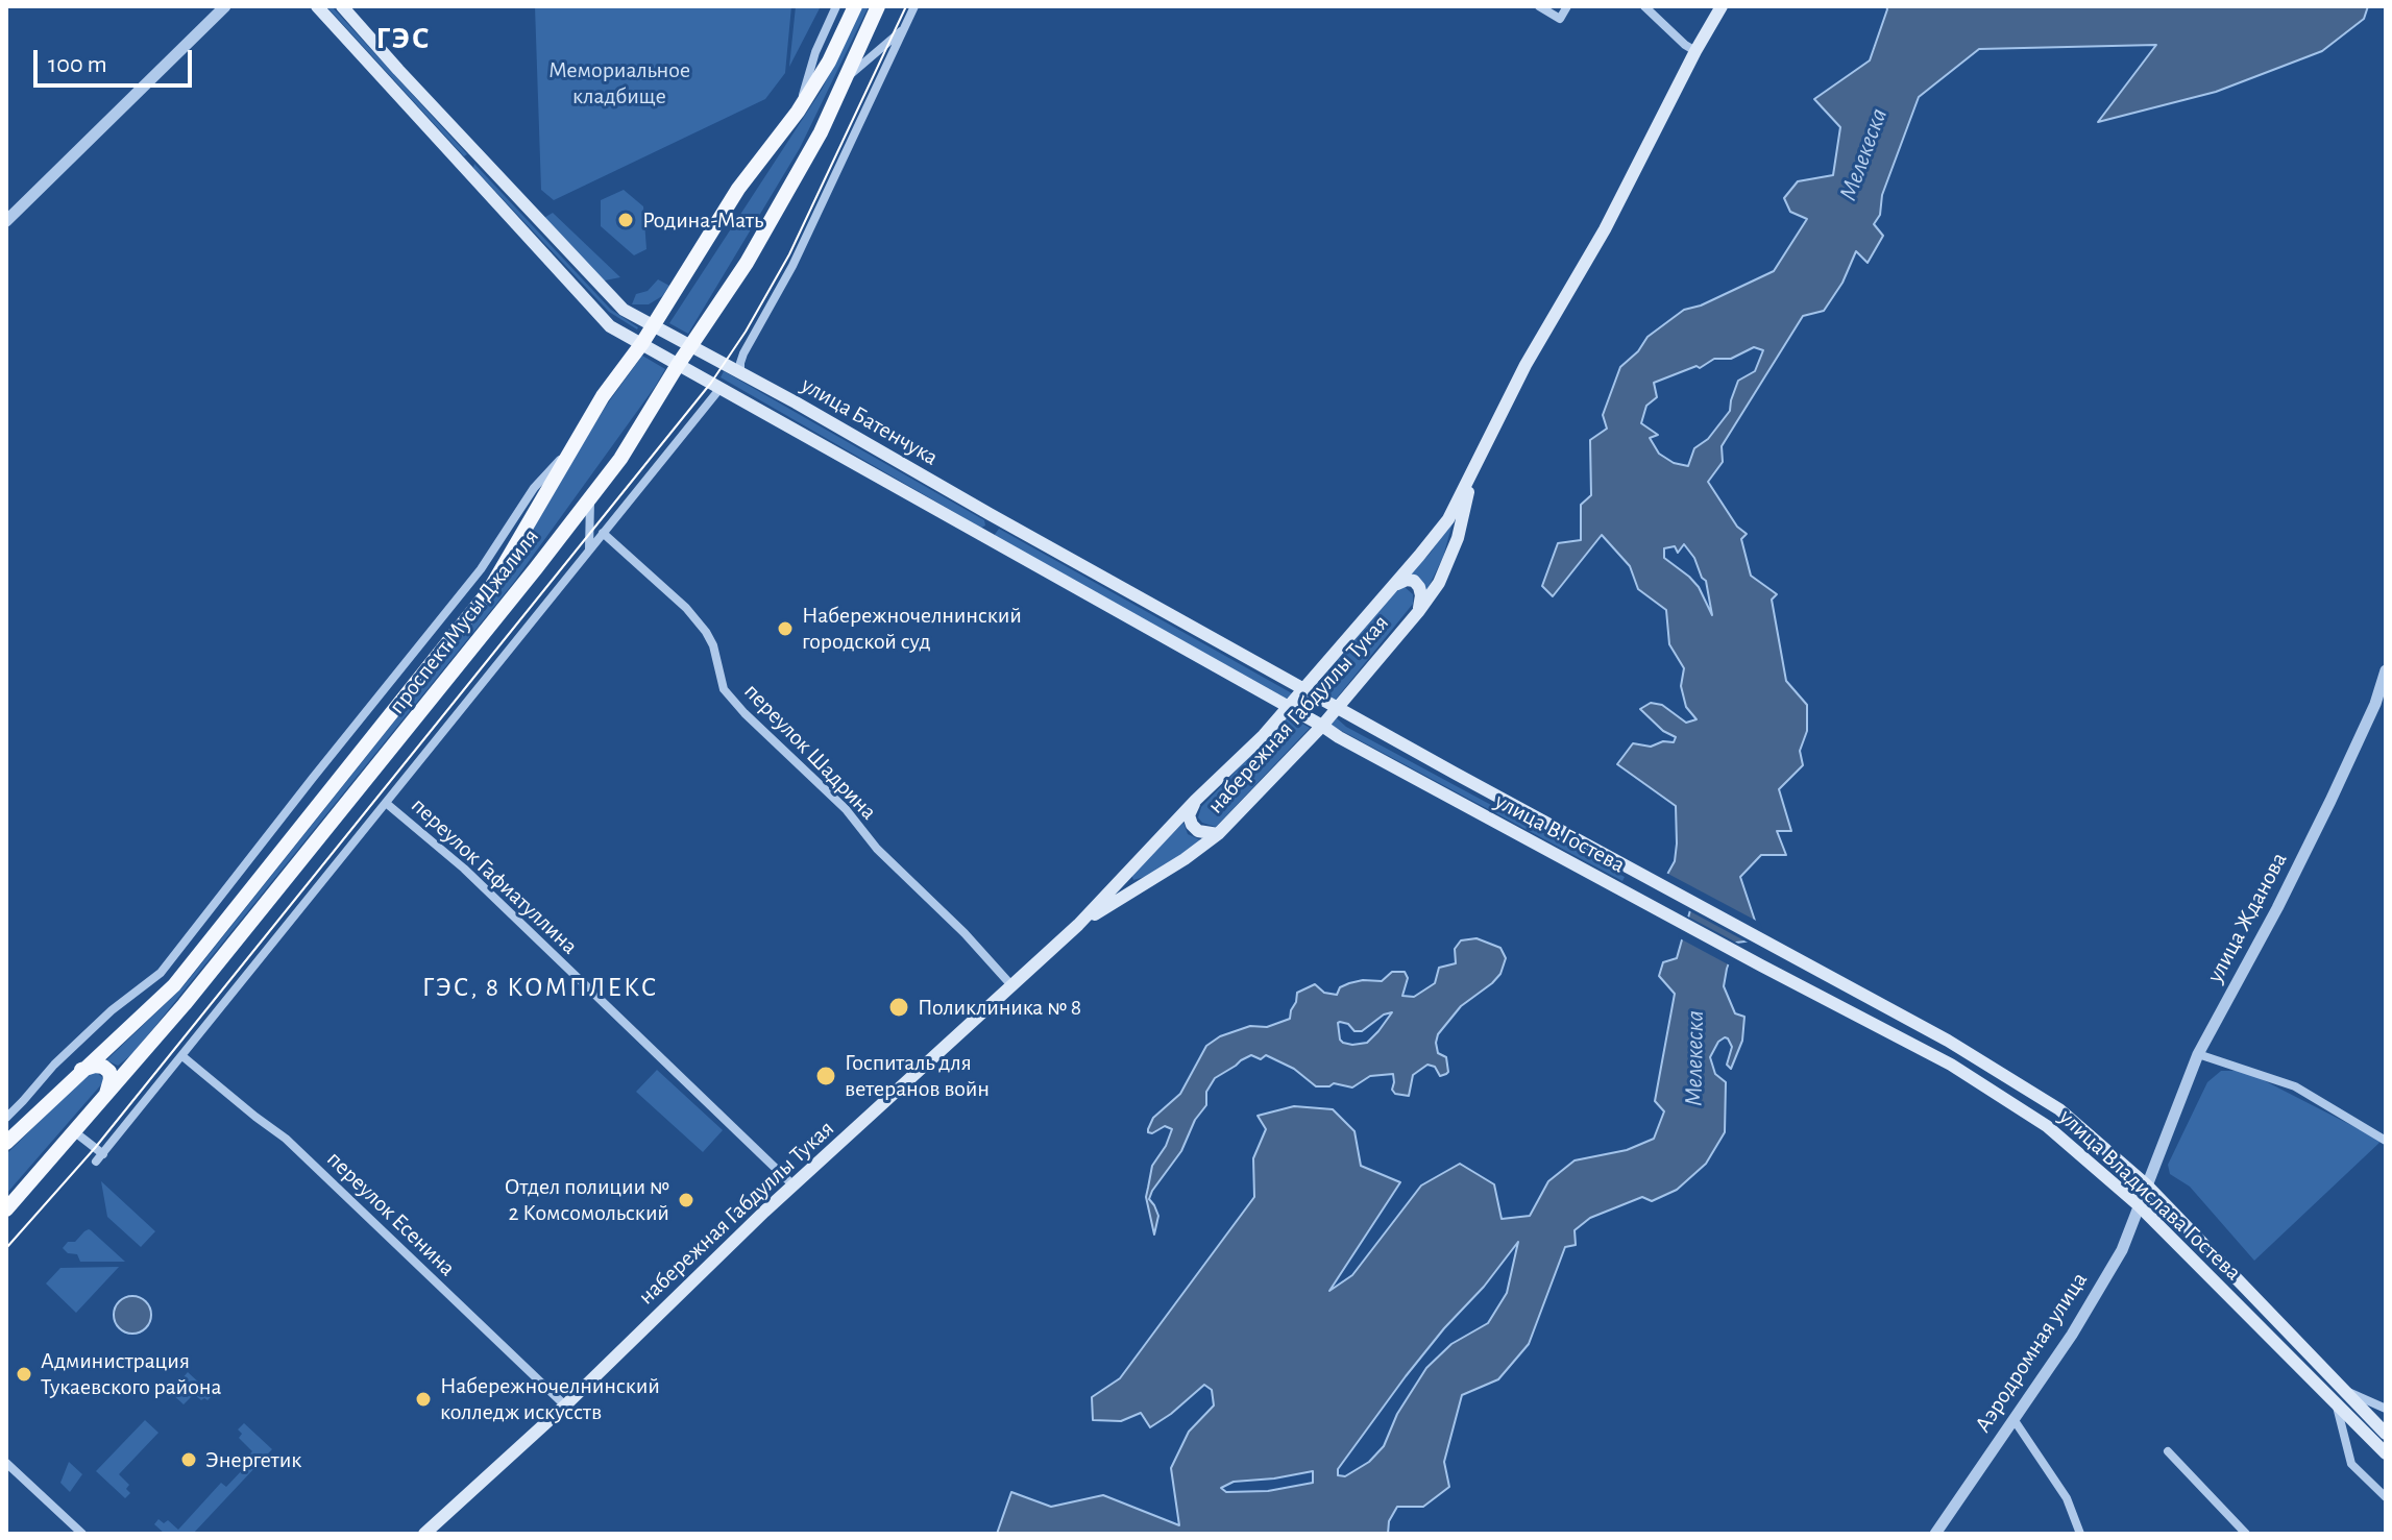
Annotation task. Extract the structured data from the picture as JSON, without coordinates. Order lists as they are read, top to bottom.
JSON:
{
  "streets": {
    "main road": [
      "улица Батенчука",
      "проспект Мусы Джалиля",
      "набережная Габдуллы Тукая",
      "улица В.Гостева",
      "улица Владислава Гостева"
    ],
    "street": [
      "переулок Шадрина",
      "переулок Гафиатуллина",
      "улица Жданова",
      "переулок Есенина",
      "Аэродромная улица"
    ]
  },
  "crossings": [
    ["улица Батенчука", "проспект Мусы Джалиля"],
    ["улица Батенчука", "набережная Габдуллы Тукая"],
    ["улица Батенчука", "улица В.Гостева"],
    ["набережная Габдуллы Тукая", "переулок Шадрина"],
    ["набережная Габдуллы Тукая", "переулок Гафиатуллина"],
    ["набережная Габдуллы Тукая", "переулок Есенина"],
    ["улица В.Гостева", "улица Владислава Гостева"],
    ["улица Жданова", "улица Владислава Гостева"],
    ["улица Жданова", "Аэродромная улица"],
    ["улица Владислава Гостева", "Аэродромная улица"]
  ],
  "districts": ["ГЭС", "ГЭС, 8 КОМПЛЕКС"],
  "water": ["Мелекеска"],
  "parks": ["Мемориальное кладбище"],
  "places": [
    "Родина-Мать",
    "Набережночелнинский городской суд",
    "Поликлиника № 8",
    "Госпиталь для ветеранов войн",
    "Отдел полиции № 2 Комсомольский",
    "Администрация Тукаевского района",
    "Набережночелнинский колледж искусств",
    "Энергетик"
  ],
  "scale_bar": "100 m"
}
